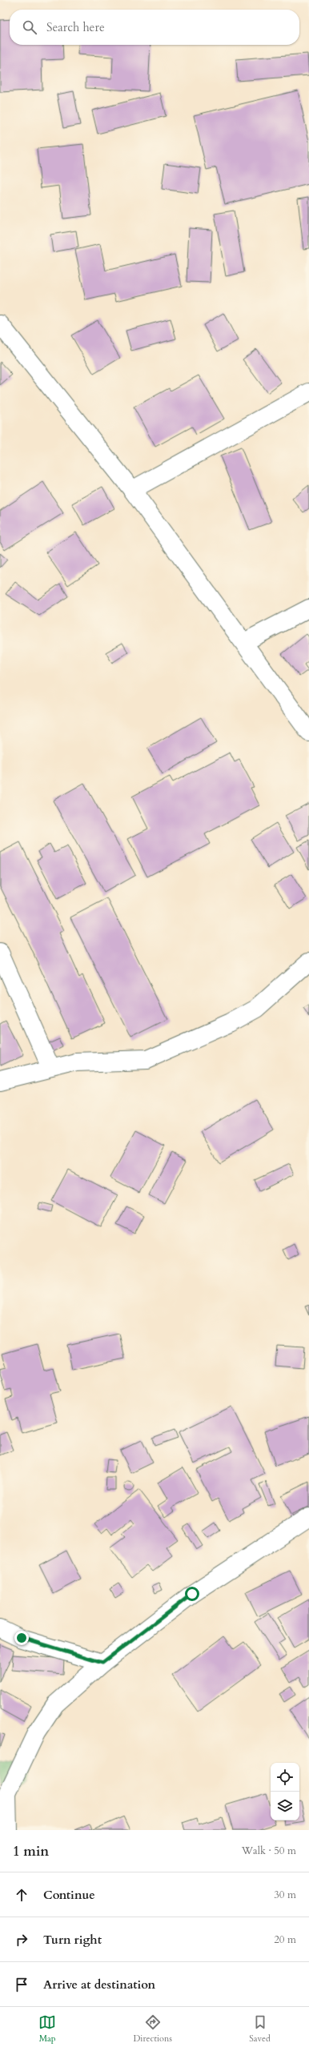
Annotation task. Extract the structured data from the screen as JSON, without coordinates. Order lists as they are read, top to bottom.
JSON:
{
  "page": {
    "search": "Search here",
    "heading": ["1 min", "Walk · 50 m"],
    "list": [
      ["Continue", "30 m"],
      ["Turn right", "20 m"],
      "Arrive at destination"
    ],
    "nav": ["Map", "Directions", "Saved"]
  }
}
